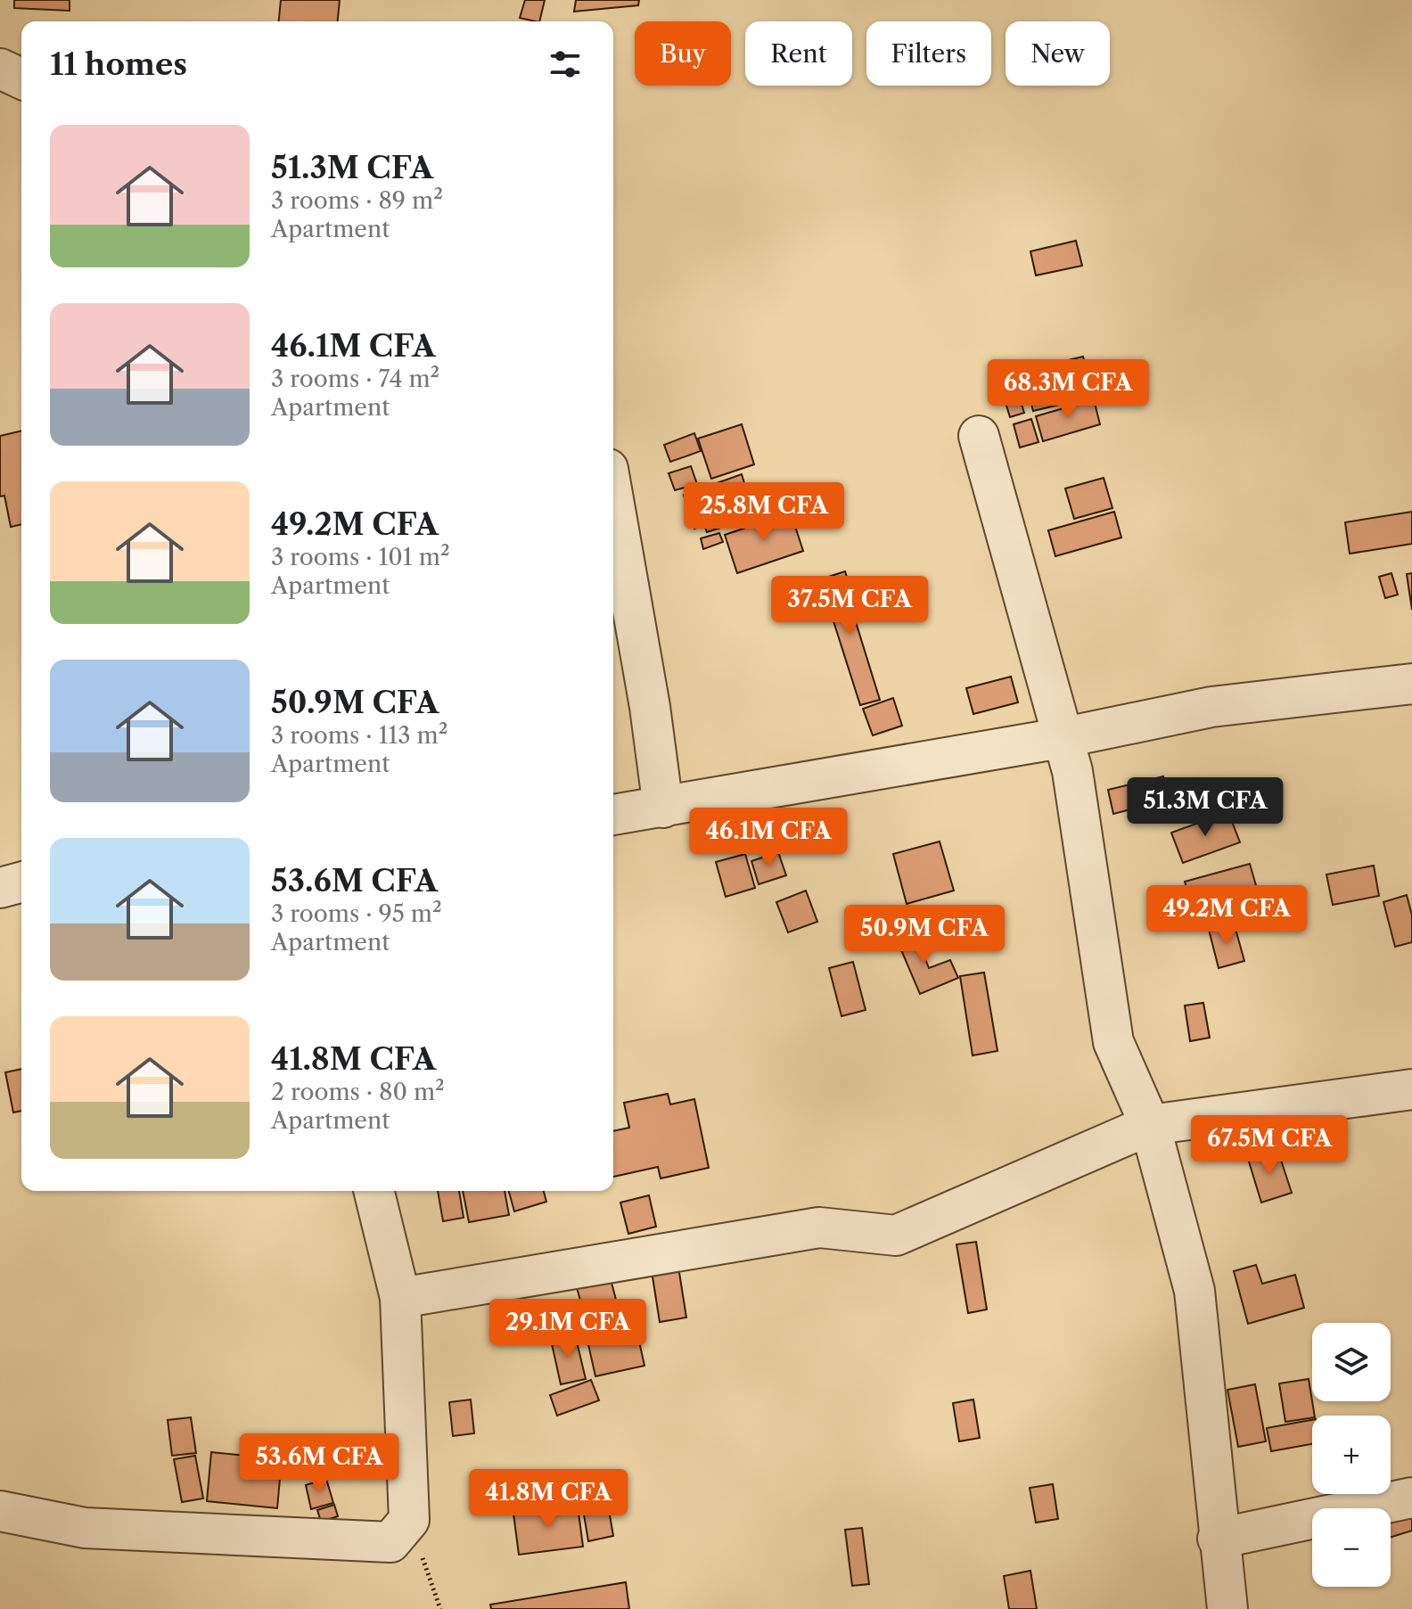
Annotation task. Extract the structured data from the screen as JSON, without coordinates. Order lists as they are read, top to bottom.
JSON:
{
  "page": {
    "chip": [
      "Buy",
      "Rent",
      "Filters",
      "New"
    ],
    "heading": "11 homes",
    "list": [
      {
        "name": "51.3M CFA",
        "note": "3 rooms · 89 m² · Apartment"
      },
      {
        "name": "46.1M CFA",
        "note": "3 rooms · 74 m² · Apartment"
      },
      {
        "name": "49.2M CFA",
        "note": "3 rooms · 101 m² · Apartment"
      },
      {
        "name": "50.9M CFA",
        "note": "3 rooms · 113 m² · Apartment"
      },
      {
        "name": "53.6M CFA",
        "note": "3 rooms · 95 m² · Apartment"
      },
      {
        "name": "41.8M CFA",
        "note": "2 rooms · 80 m² · Apartment"
      }
    ],
    "price": [
      "68.3M CFA",
      "25.8M CFA",
      "37.5M CFA",
      "51.3M CFA",
      "46.1M CFA",
      "49.2M CFA",
      "50.9M CFA",
      "67.5M CFA",
      "29.1M CFA",
      "53.6M CFA",
      "41.8M CFA"
    ],
    "map_buttons": ["+", "−"]
  }
}
